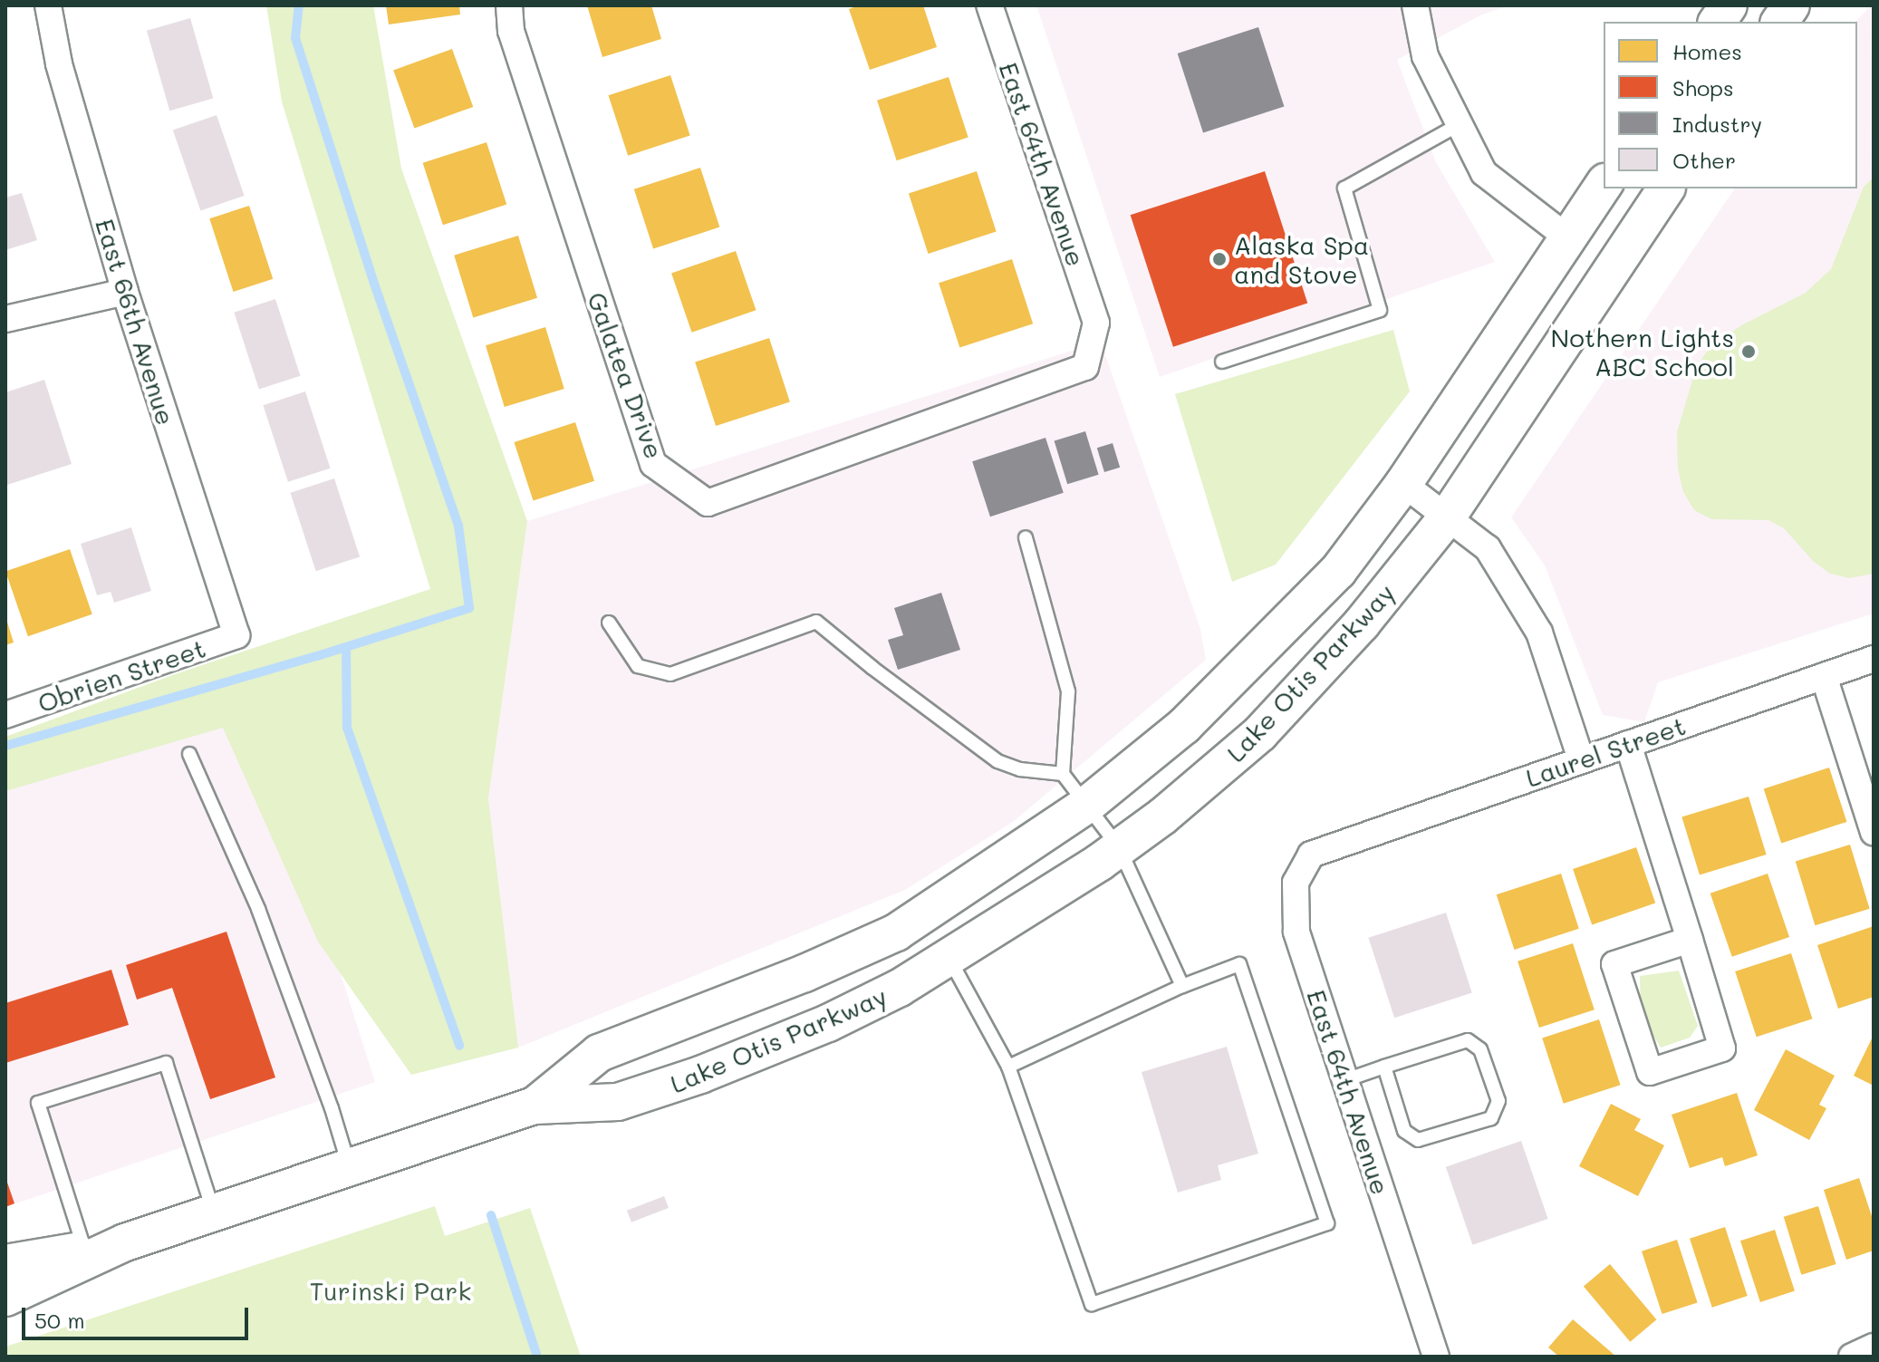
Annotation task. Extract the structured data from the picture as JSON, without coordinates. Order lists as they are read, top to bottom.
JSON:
{
  "streets": {
    "main road": ["Lake Otis Parkway"],
    "street": [
      "East 64th Avenue",
      "East 66th Avenue",
      "Galatea Drive",
      "Obrien Street",
      "Laurel Street"
    ]
  },
  "crossings": [
    ["East 64th Avenue", "Galatea Drive"],
    ["East 64th Avenue", "Laurel Street"],
    ["East 66th Avenue", "Obrien Street"]
  ],
  "parks": ["Turinski Park"],
  "places": ["Alaska Spa and Stove", "Nothern Lights ABC School"],
  "legend": [
    "Homes",
    "Shops",
    "Industry",
    "Other"
  ],
  "scale_bar": "50 m"
}
